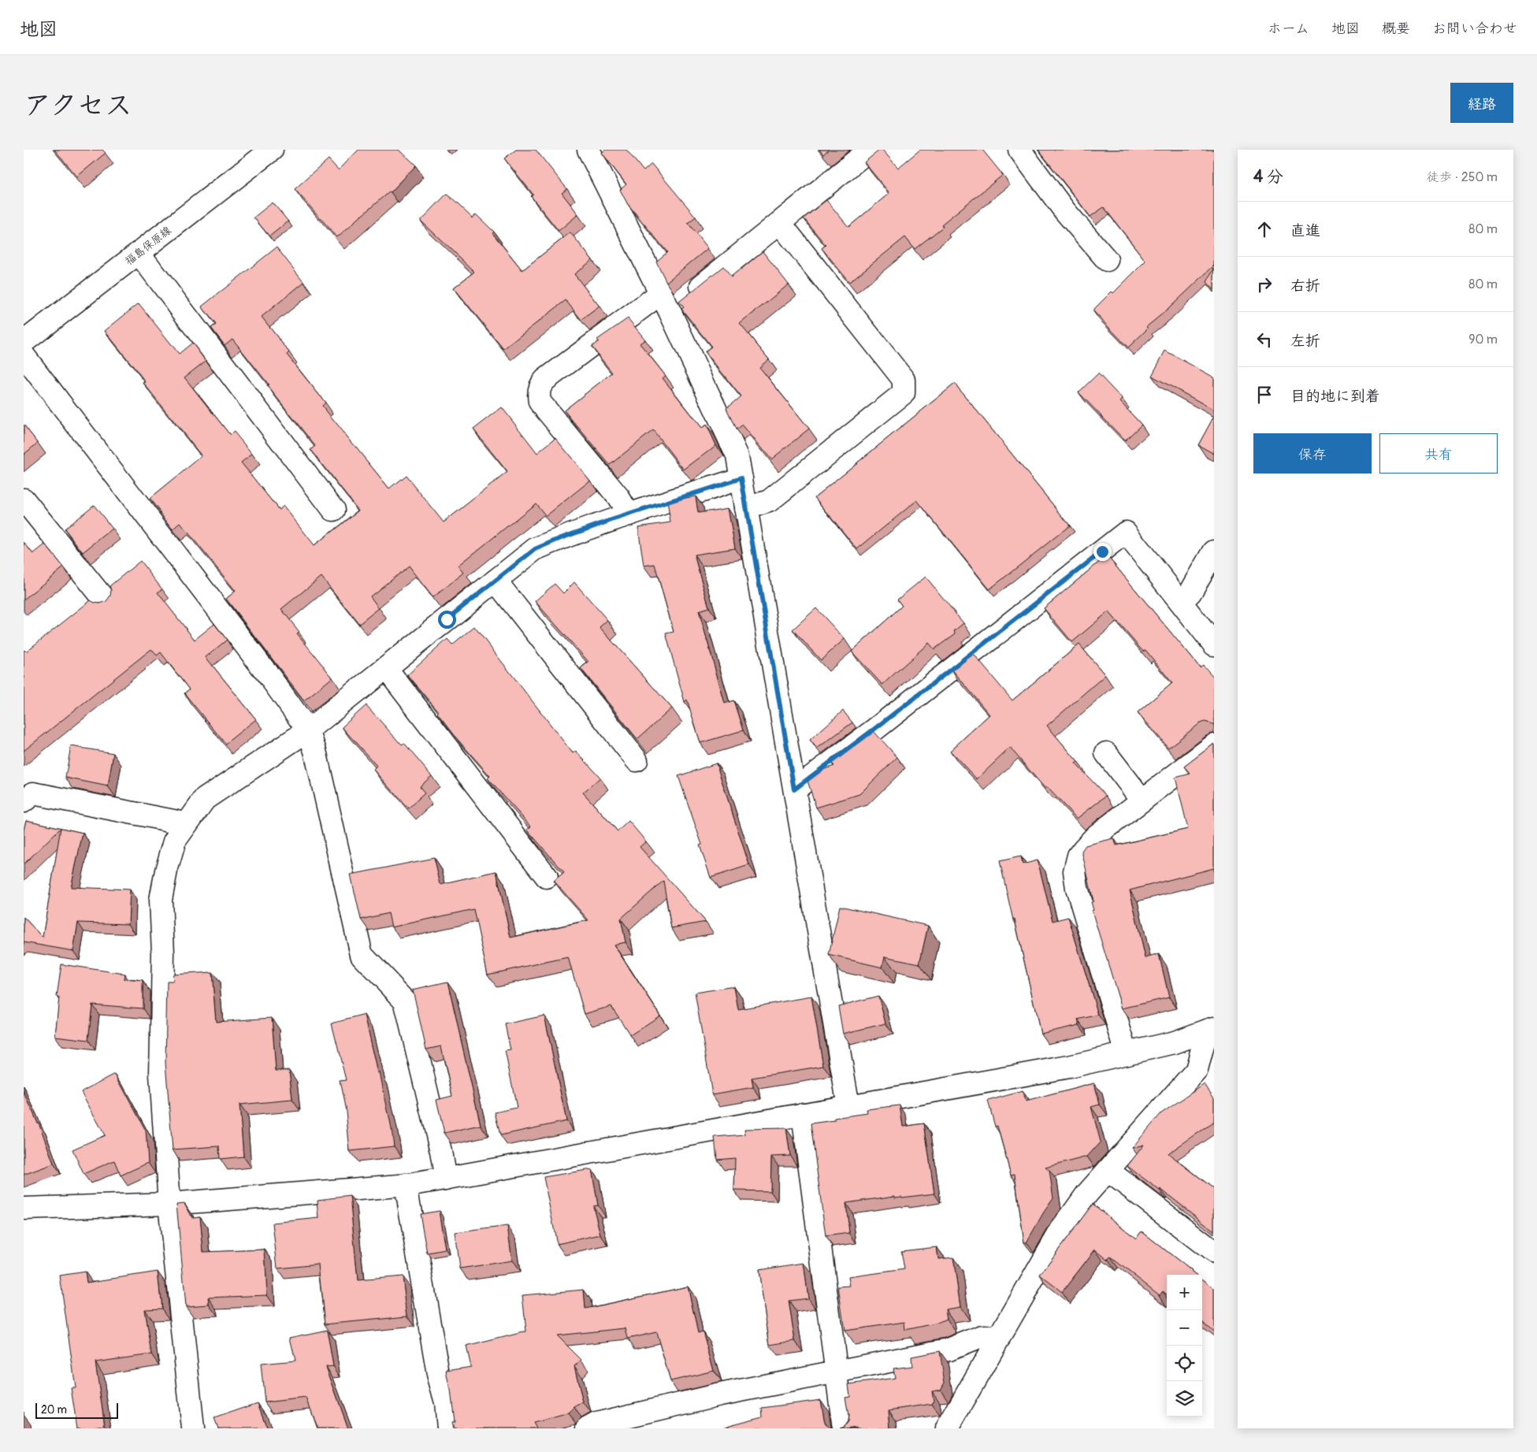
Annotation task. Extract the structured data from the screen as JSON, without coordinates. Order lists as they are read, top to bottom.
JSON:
{
  "streets": {
    "street": ["福島保原線"]
  },
  "scale_bar": "20 m",
  "page": {
    "header": "地図",
    "nav": [
      "ホーム",
      "地図",
      "概要",
      "お問い合わせ"
    ],
    "title": "アクセス",
    "buttons": [
      "経路",
      ["保存", "共有"]
    ],
    "heading": ["4 分", "徒歩 · 250 m"],
    "list": [
      ["直進", "80 m"],
      ["右折", "80 m"],
      ["左折", "90 m"],
      "目的地に到着"
    ],
    "map_buttons": ["+", "−"],
    "scale": "20 m"
  }
}
